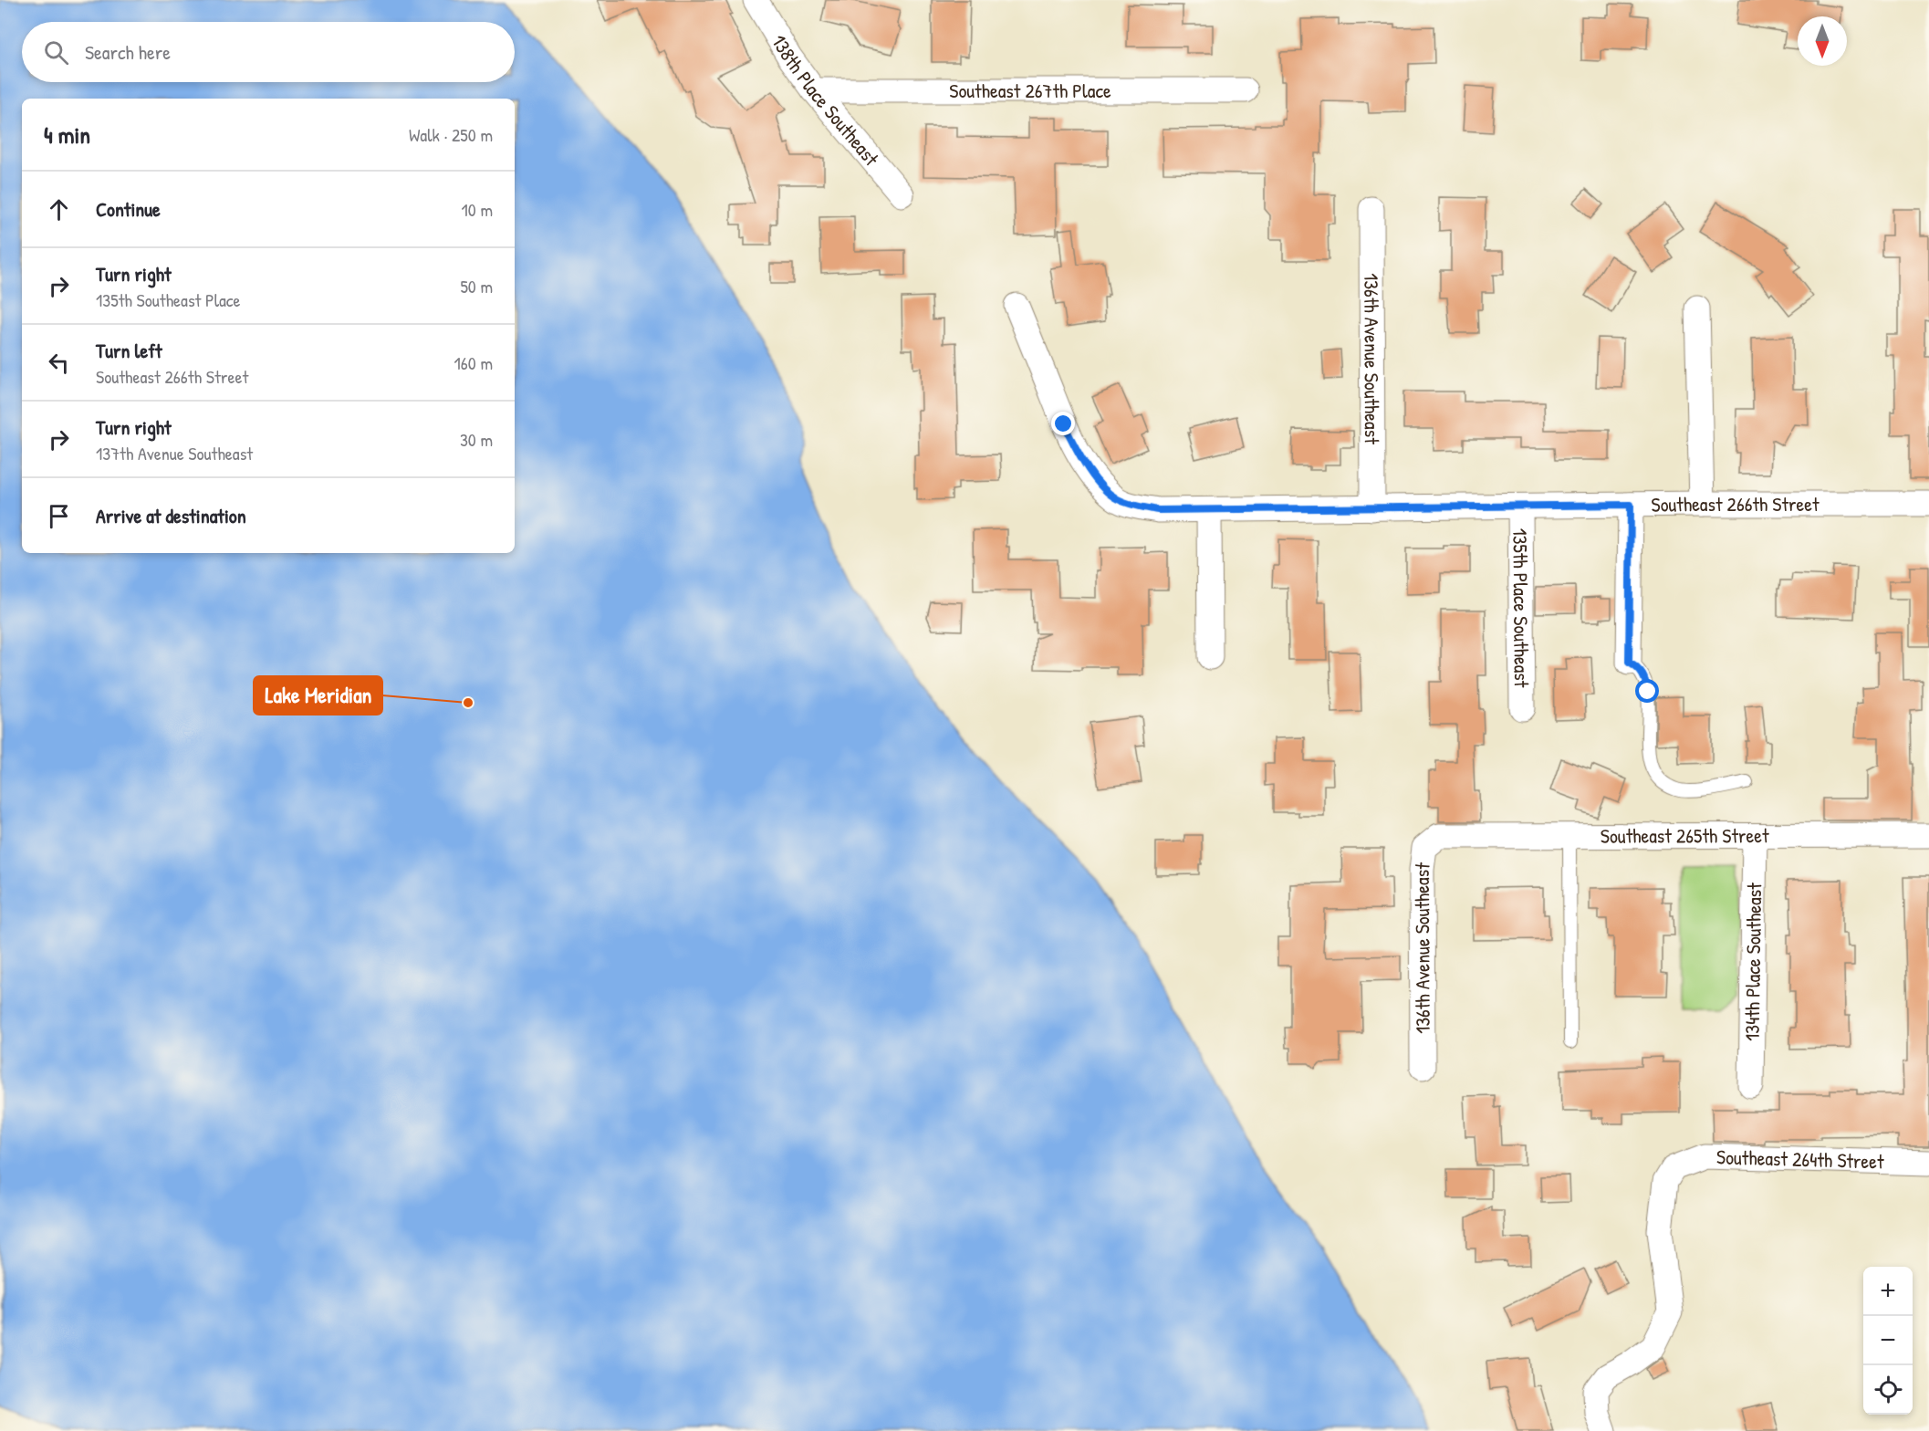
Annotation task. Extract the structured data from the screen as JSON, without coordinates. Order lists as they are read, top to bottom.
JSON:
{
  "streets": {
    "street": [
      "Southeast 267th Place",
      "138th Place Southeast",
      "136th Avenue Southeast",
      "Southeast 266th Street",
      "135th Place Southeast",
      "Southeast 265th Street",
      "134th Place Southeast",
      "Southeast 264th Street"
    ]
  },
  "crossings": [
    ["Southeast 267th Place", "138th Place Southeast"],
    ["136th Avenue Southeast", "Southeast 266th Street"],
    ["136th Avenue Southeast", "Southeast 265th Street"],
    ["Southeast 266th Street", "135th Place Southeast"],
    ["Southeast 265th Street", "134th Place Southeast"]
  ],
  "places": ["Lake Meridian"],
  "north": "bottom",
  "page": {
    "search": "Search here",
    "heading": ["4 min", "Walk · 250 m"],
    "list": [
      ["Continue", "10 m"],
      ["Turn right", "135th Southeast Place", "50 m"],
      ["Turn left", "Southeast 266th Street", "160 m"],
      ["Turn right", "137th Avenue Southeast", "30 m"],
      "Arrive at destination"
    ],
    "map_buttons": ["+", "−"]
  }
}
